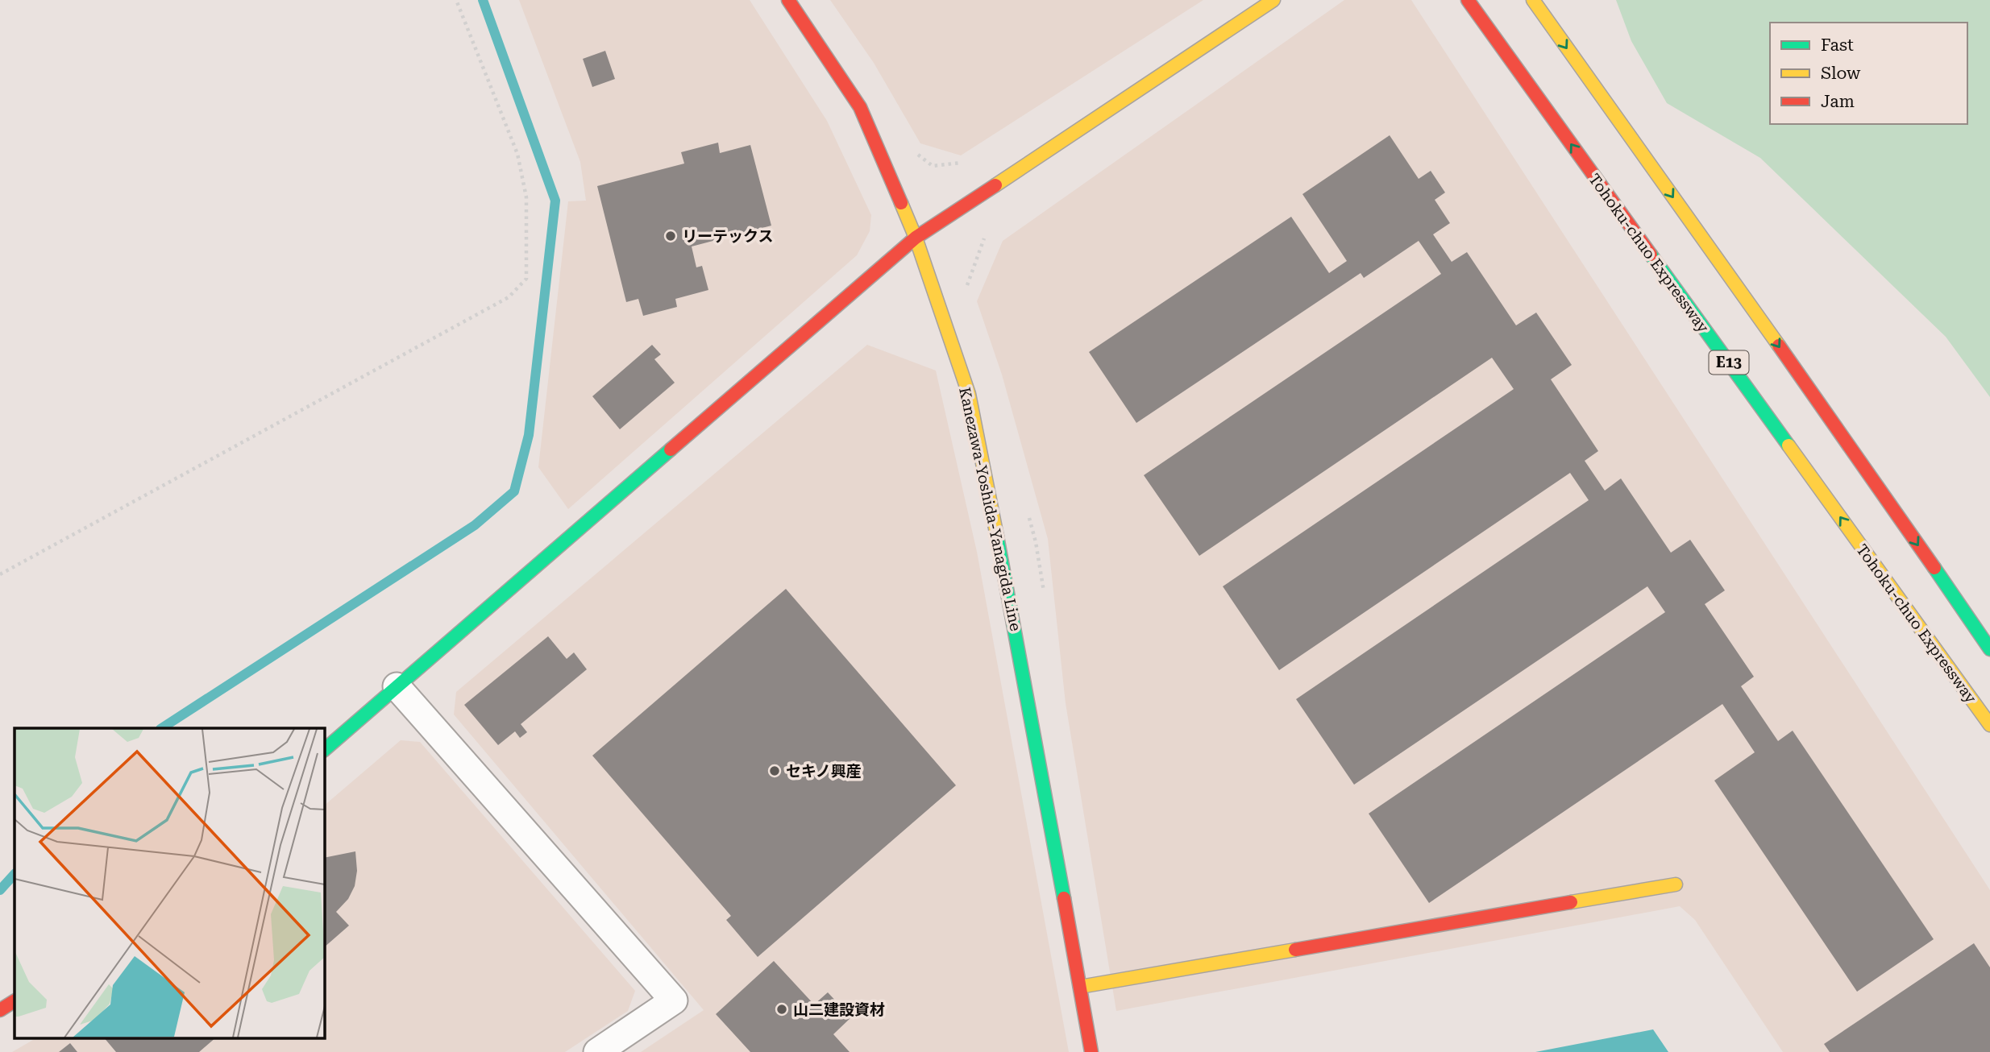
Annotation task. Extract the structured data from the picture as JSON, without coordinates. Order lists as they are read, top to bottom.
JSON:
{
  "streets": {
    "main road": ["Tohoku-chuo Expressway", "E13", "Kanezawa-Yoshida-Yanagida Line"]
  },
  "places": ["リーテックス", "セキノ興産", "山二建設資材"],
  "legend": ["Fast", "Slow", "Jam"]
}
